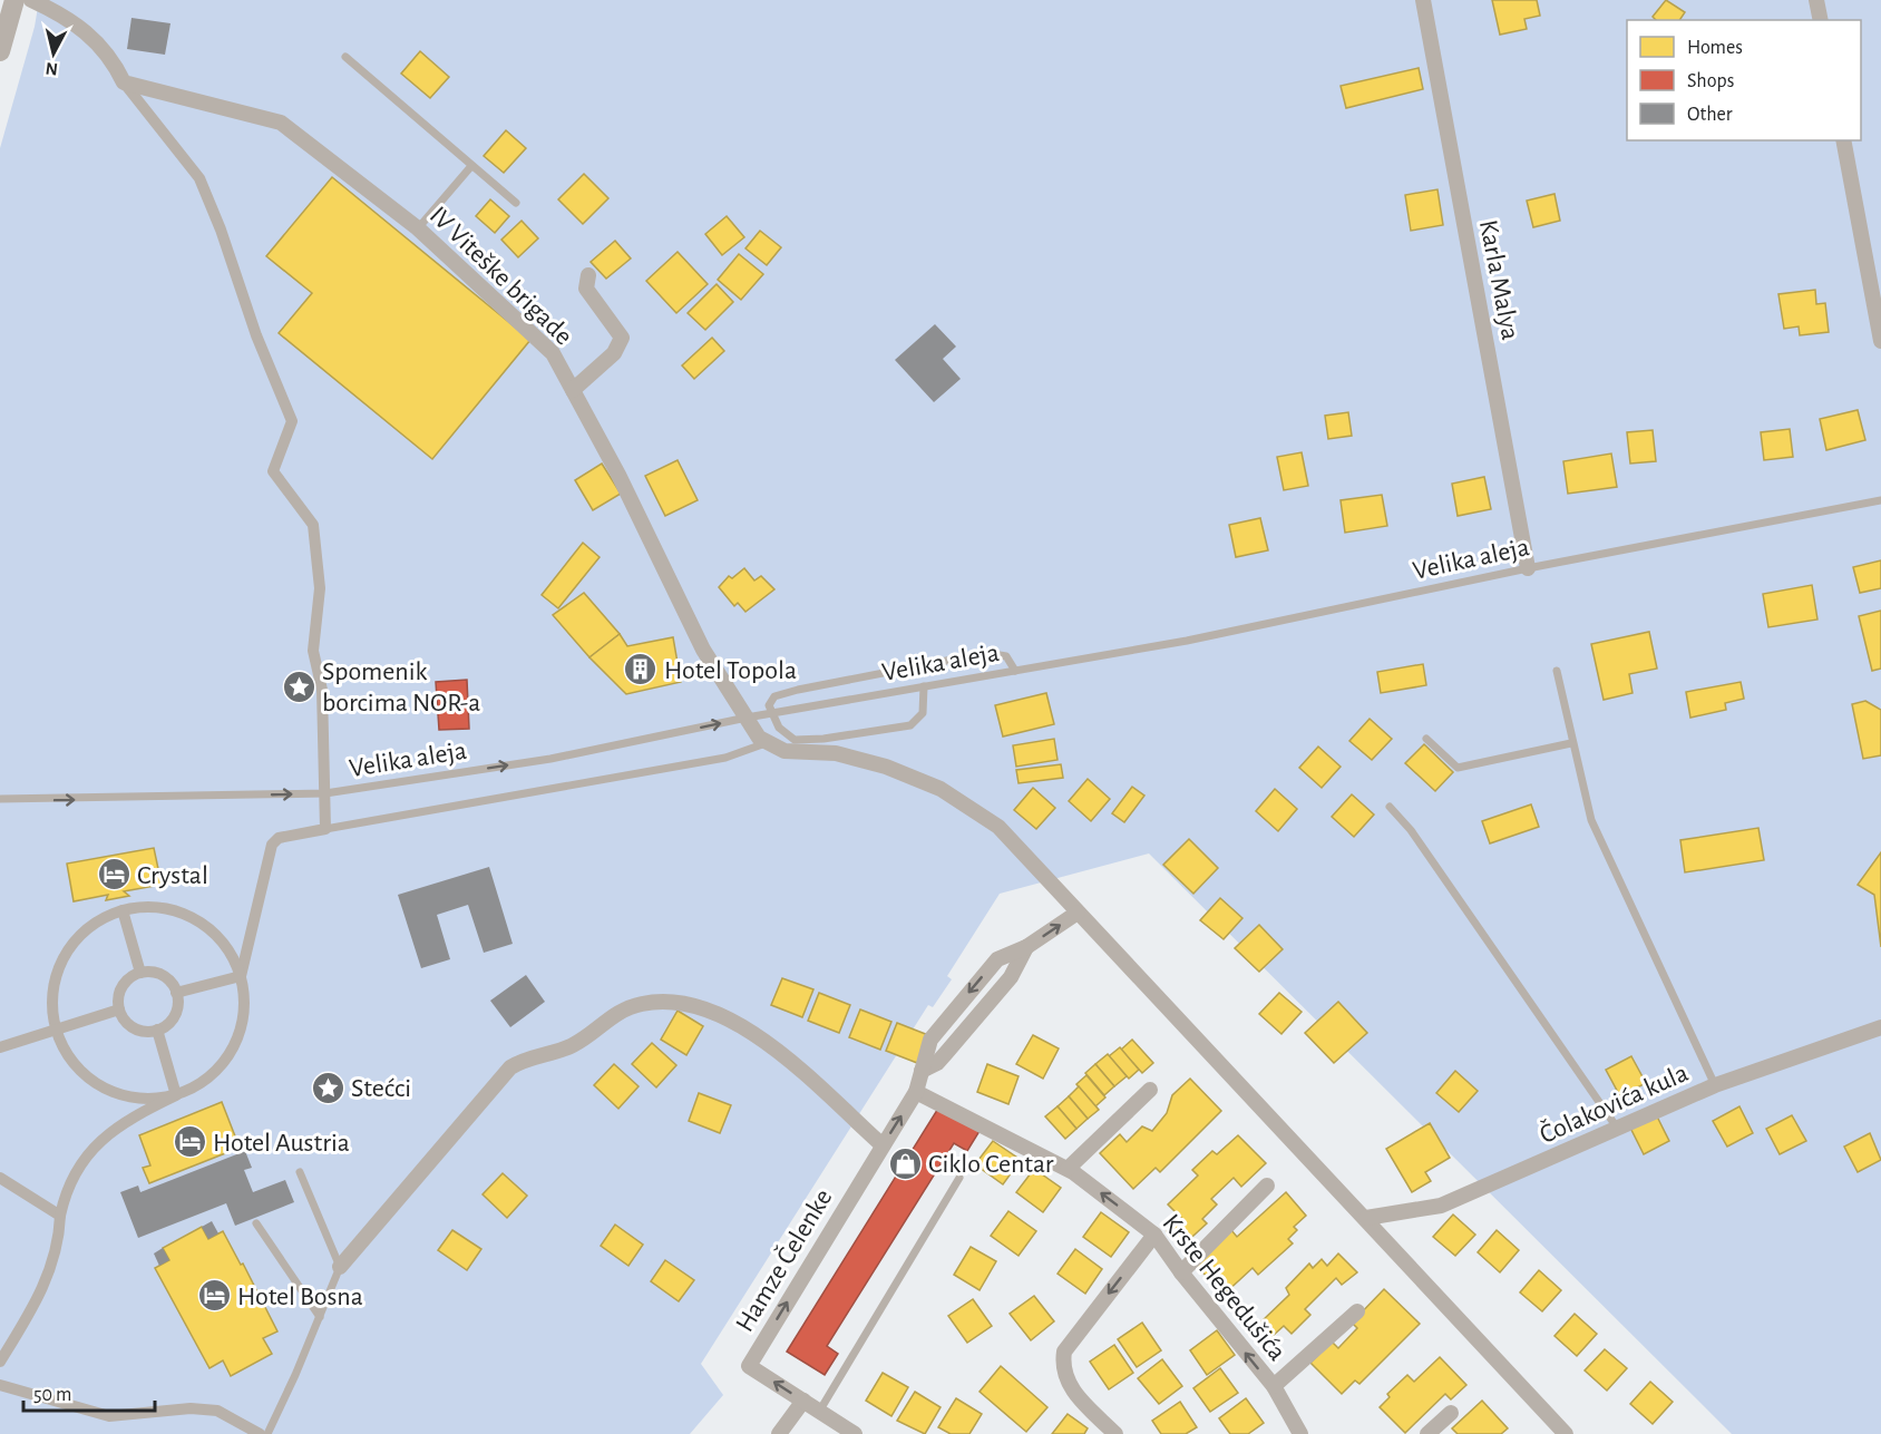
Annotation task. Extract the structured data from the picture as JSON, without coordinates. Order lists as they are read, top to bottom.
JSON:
{
  "streets": {
    "street": [
      "IV Viteške brigade",
      "Karla Malya",
      "Čolakovića kula",
      "Hamze Čelenke",
      "Krste Hegedušića"
    ],
    "lane": ["Velika aleja"]
  },
  "crossings": [
    ["IV Viteške brigade", "Velika aleja"],
    ["IV Viteške brigade", "Hamze Čelenke"],
    ["Karla Malya", "Velika aleja"],
    ["Hamze Čelenke", "Krste Hegedušića"]
  ],
  "one_way": ["Hamze Čelenke", "Krste Hegedušića"],
  "places": {
    "building": ["Hotel Topola"],
    "place": ["Spomenik borcima NOR-a", "Stećci"],
    "hotel": ["Crystal", "Hotel Austria", "Hotel Bosna"],
    "shop": ["Ciklo Centar"]
  },
  "legend": ["Homes", "Shops", "Other"],
  "scale_bar": "50 m",
  "north": "bottom"
}
